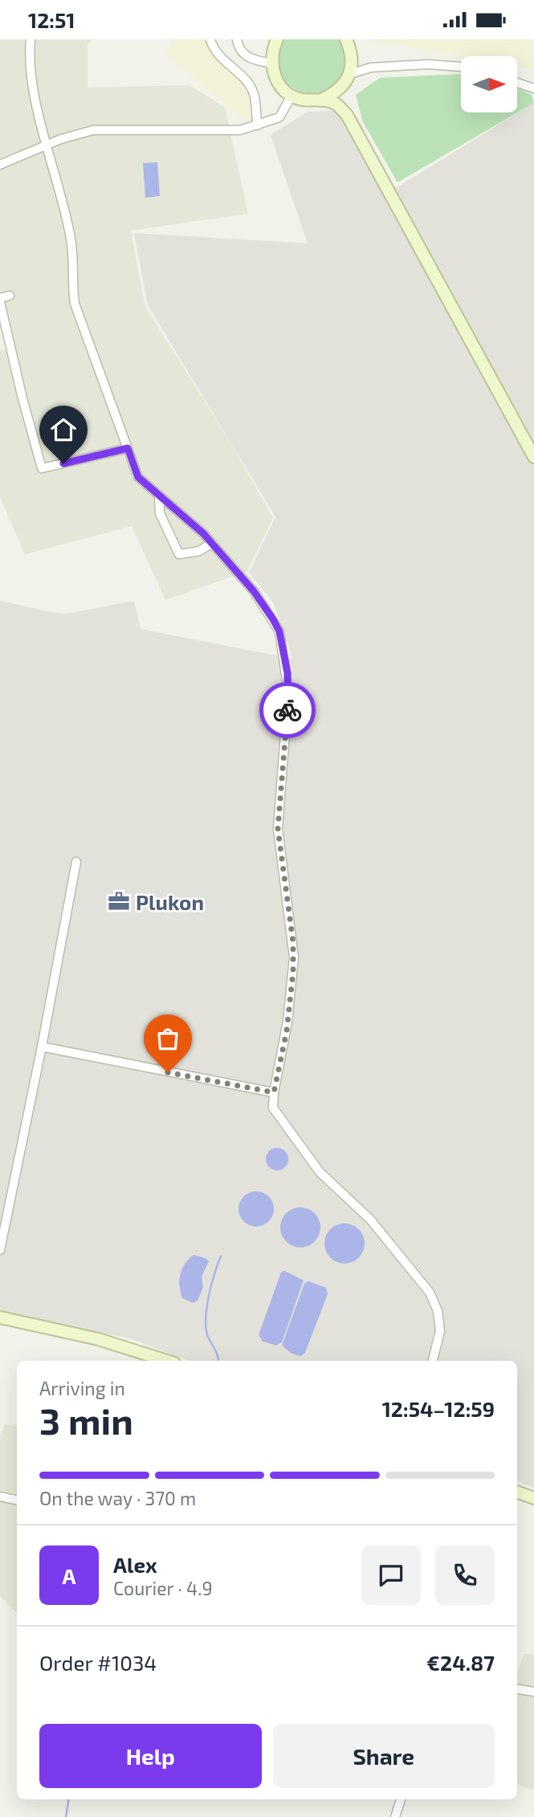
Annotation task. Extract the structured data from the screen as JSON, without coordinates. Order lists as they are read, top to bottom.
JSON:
{
  "places": {
    "office": ["Plukon"]
  },
  "north": "right",
  "page": {
    "status": "12:51",
    "heading": ["3 min", "Arriving in", "12:54–12:59"],
    "panel": [
      "Alex",
      "Courier · 4.9",
      "Order #1034",
      "€24.87"
    ],
    "bar": "On the way · 370 m",
    "round": "A",
    "buttons": ["Help", "Share"]
  }
}
